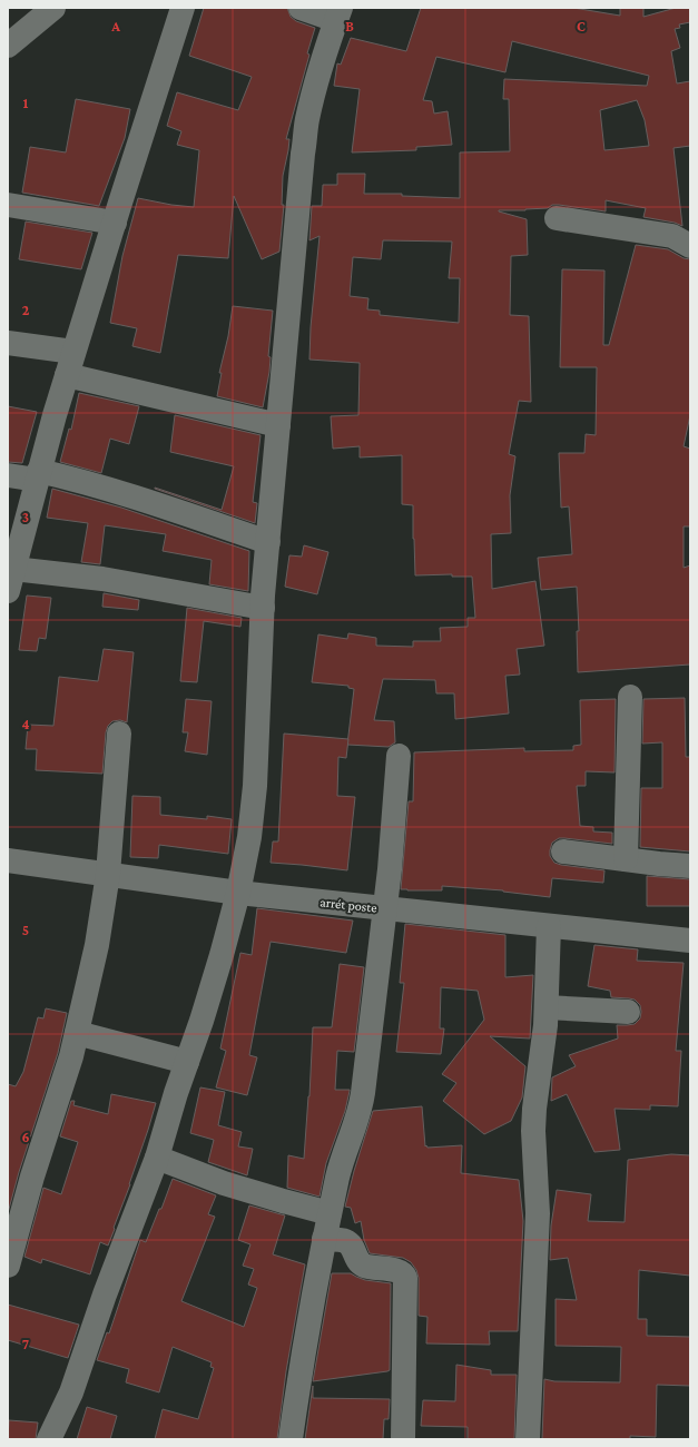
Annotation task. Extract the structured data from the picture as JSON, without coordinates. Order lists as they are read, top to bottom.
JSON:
{
  "streets": {
    "street": ["arrét poste"]
  },
  "grid": {
    "columns": ["A", "B", "C"],
    "rows": [
      "1",
      "2",
      "3",
      "4",
      "5",
      "6",
      "7"
    ]
  }
}
